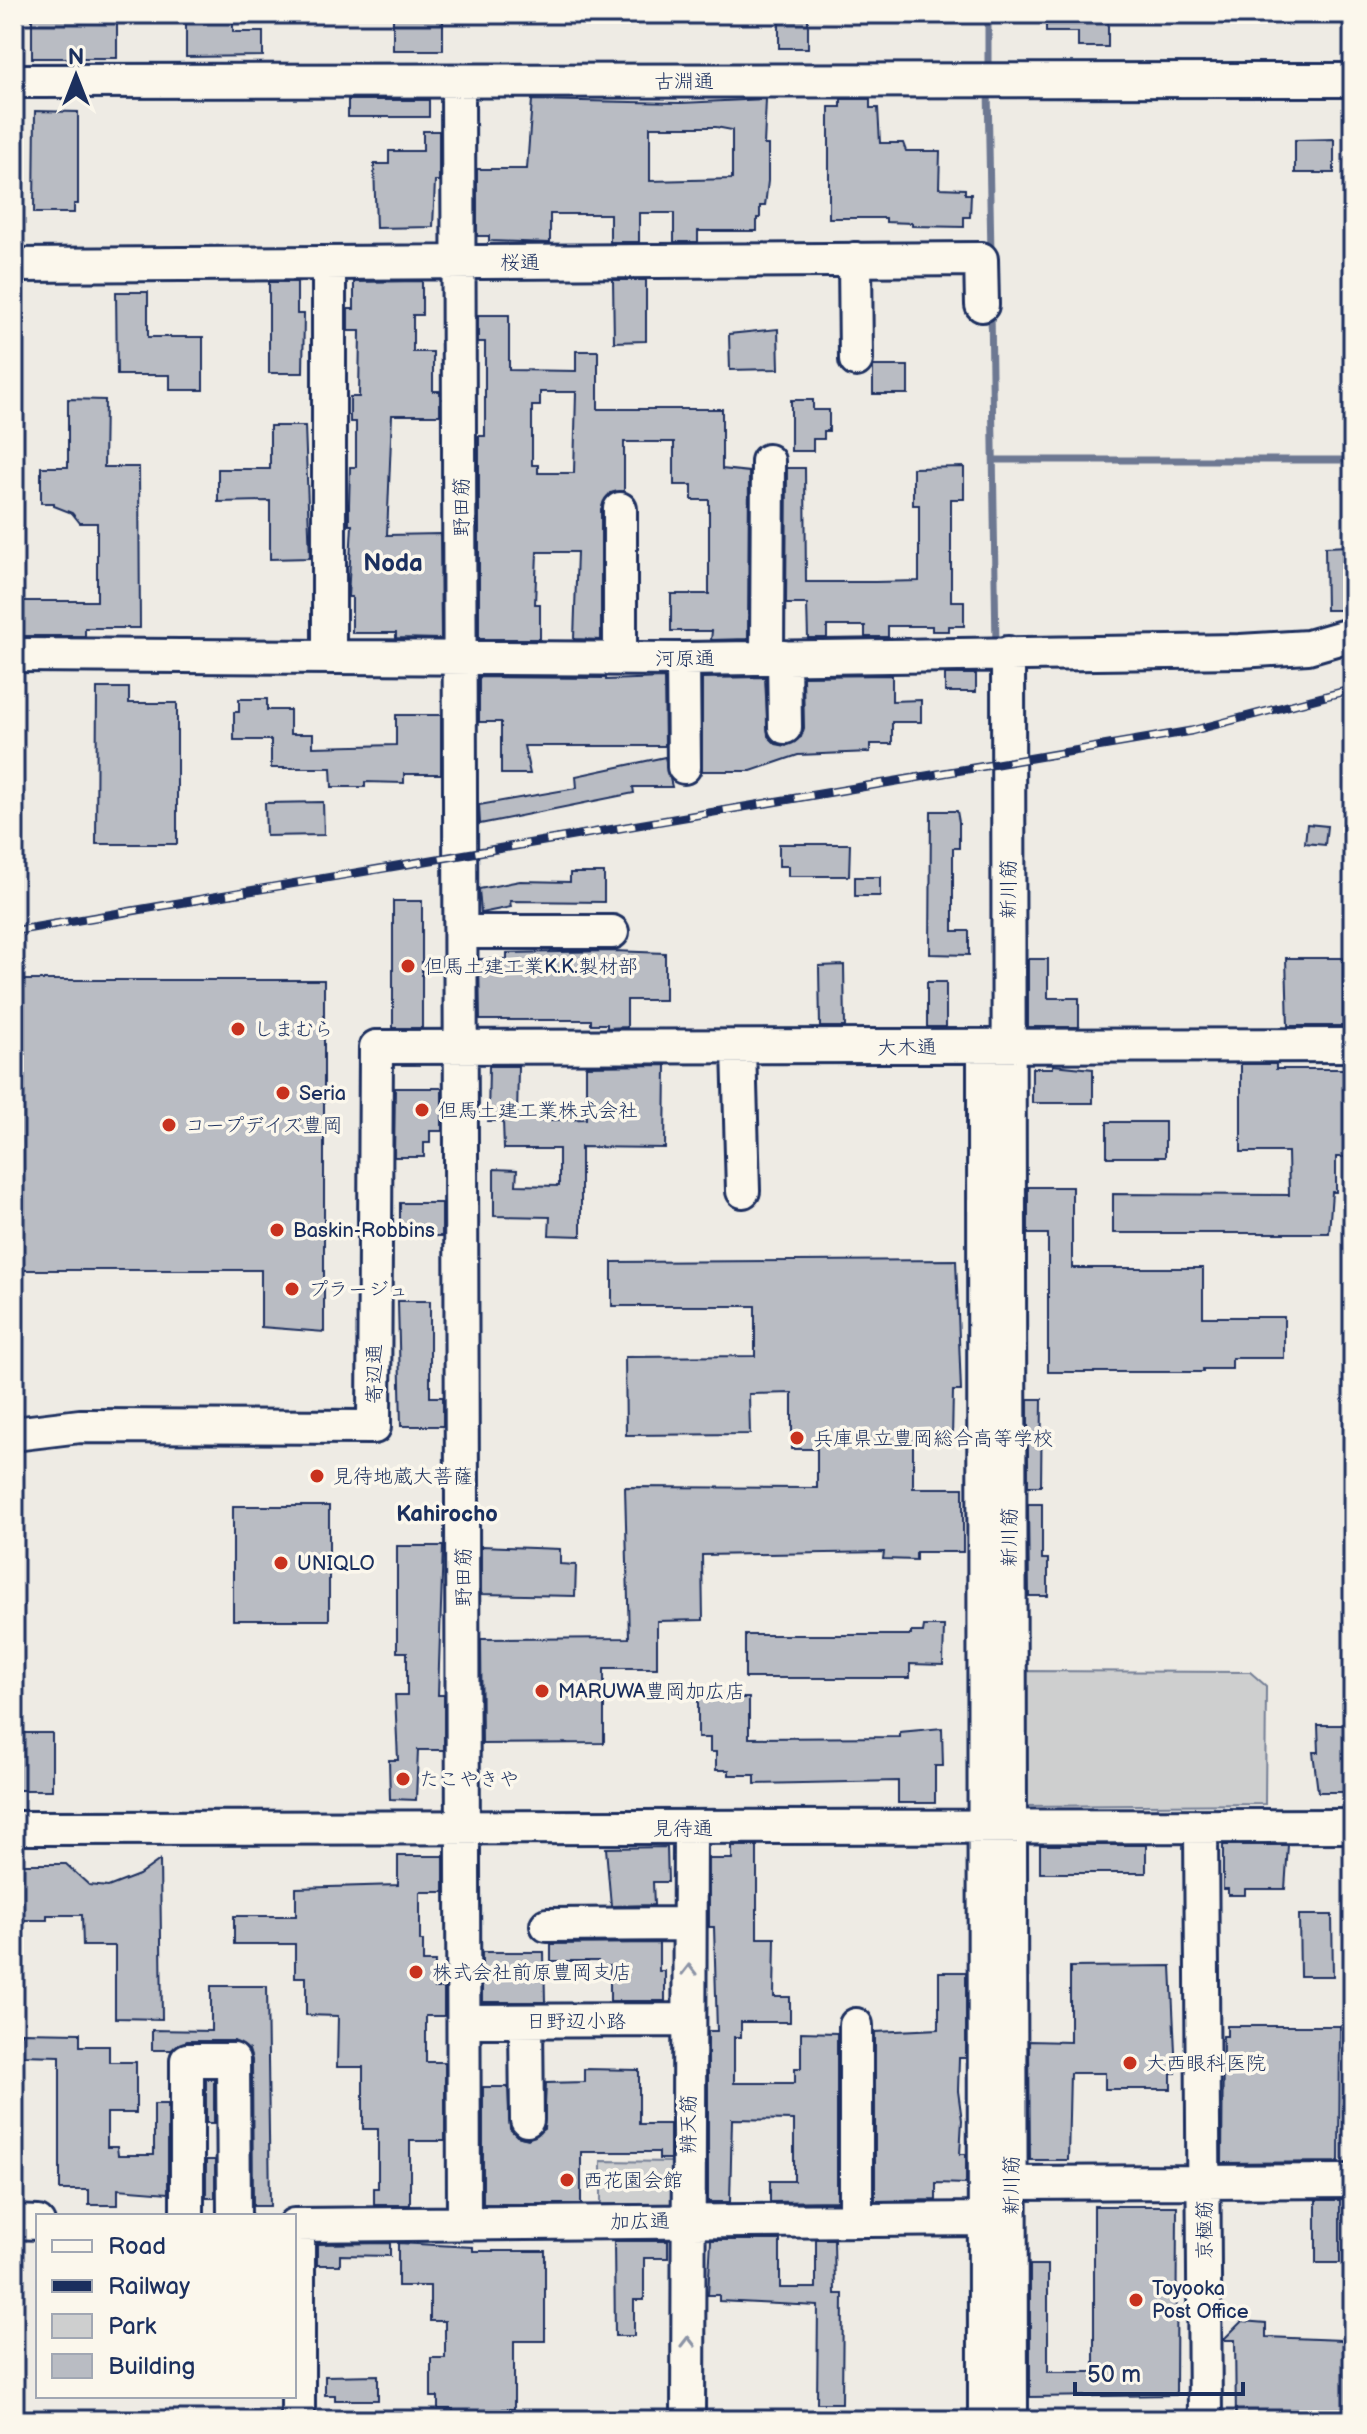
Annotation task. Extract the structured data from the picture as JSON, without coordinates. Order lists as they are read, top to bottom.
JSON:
{
  "streets": {
    "street": [
      "古淵通",
      "桜通",
      "野田筋",
      "河原通",
      "新川筋",
      "大木通",
      "寄辺通",
      "見待通",
      "日野辺小路",
      "辨天筋",
      "加広通",
      "京極筋"
    ]
  },
  "crossings": [
    ["古淵通", "野田筋"],
    ["桜通", "野田筋"],
    ["野田筋", "河原通"],
    ["野田筋", "大木通"],
    ["野田筋", "寄辺通"],
    ["野田筋", "見待通"],
    ["野田筋", "日野辺小路"],
    ["野田筋", "加広通"],
    ["河原通", "新川筋"],
    ["新川筋", "大木通"],
    ["新川筋", "見待通"],
    ["新川筋", "加広通"],
    ["大木通", "寄辺通"],
    ["見待通", "辨天筋"],
    ["見待通", "京極筋"],
    ["日野辺小路", "辨天筋"],
    ["辨天筋", "加広通"]
  ],
  "one_way": ["辨天筋"],
  "districts": ["Noda", "Kahirocho"],
  "places": [
    "但馬土建工業K.K.製材部",
    "しまむら",
    "Seria",
    "但馬土建工業株式会社",
    "コープデイズ豊岡",
    "Baskin-Robbins",
    "プラージュ",
    "兵庫県立豊岡総合高等学校",
    "見待地蔵大菩薩",
    "UNIQLO",
    "MARUWA豊岡加広店",
    "たこやきや",
    "株式会社前原豊岡支店",
    "大西眼科医院",
    "西花園会館",
    "Toyooka Post Office"
  ],
  "legend": [
    "Road",
    "Railway",
    "Park",
    "Building"
  ],
  "scale_bar": "50 m",
  "north": "top"
}
